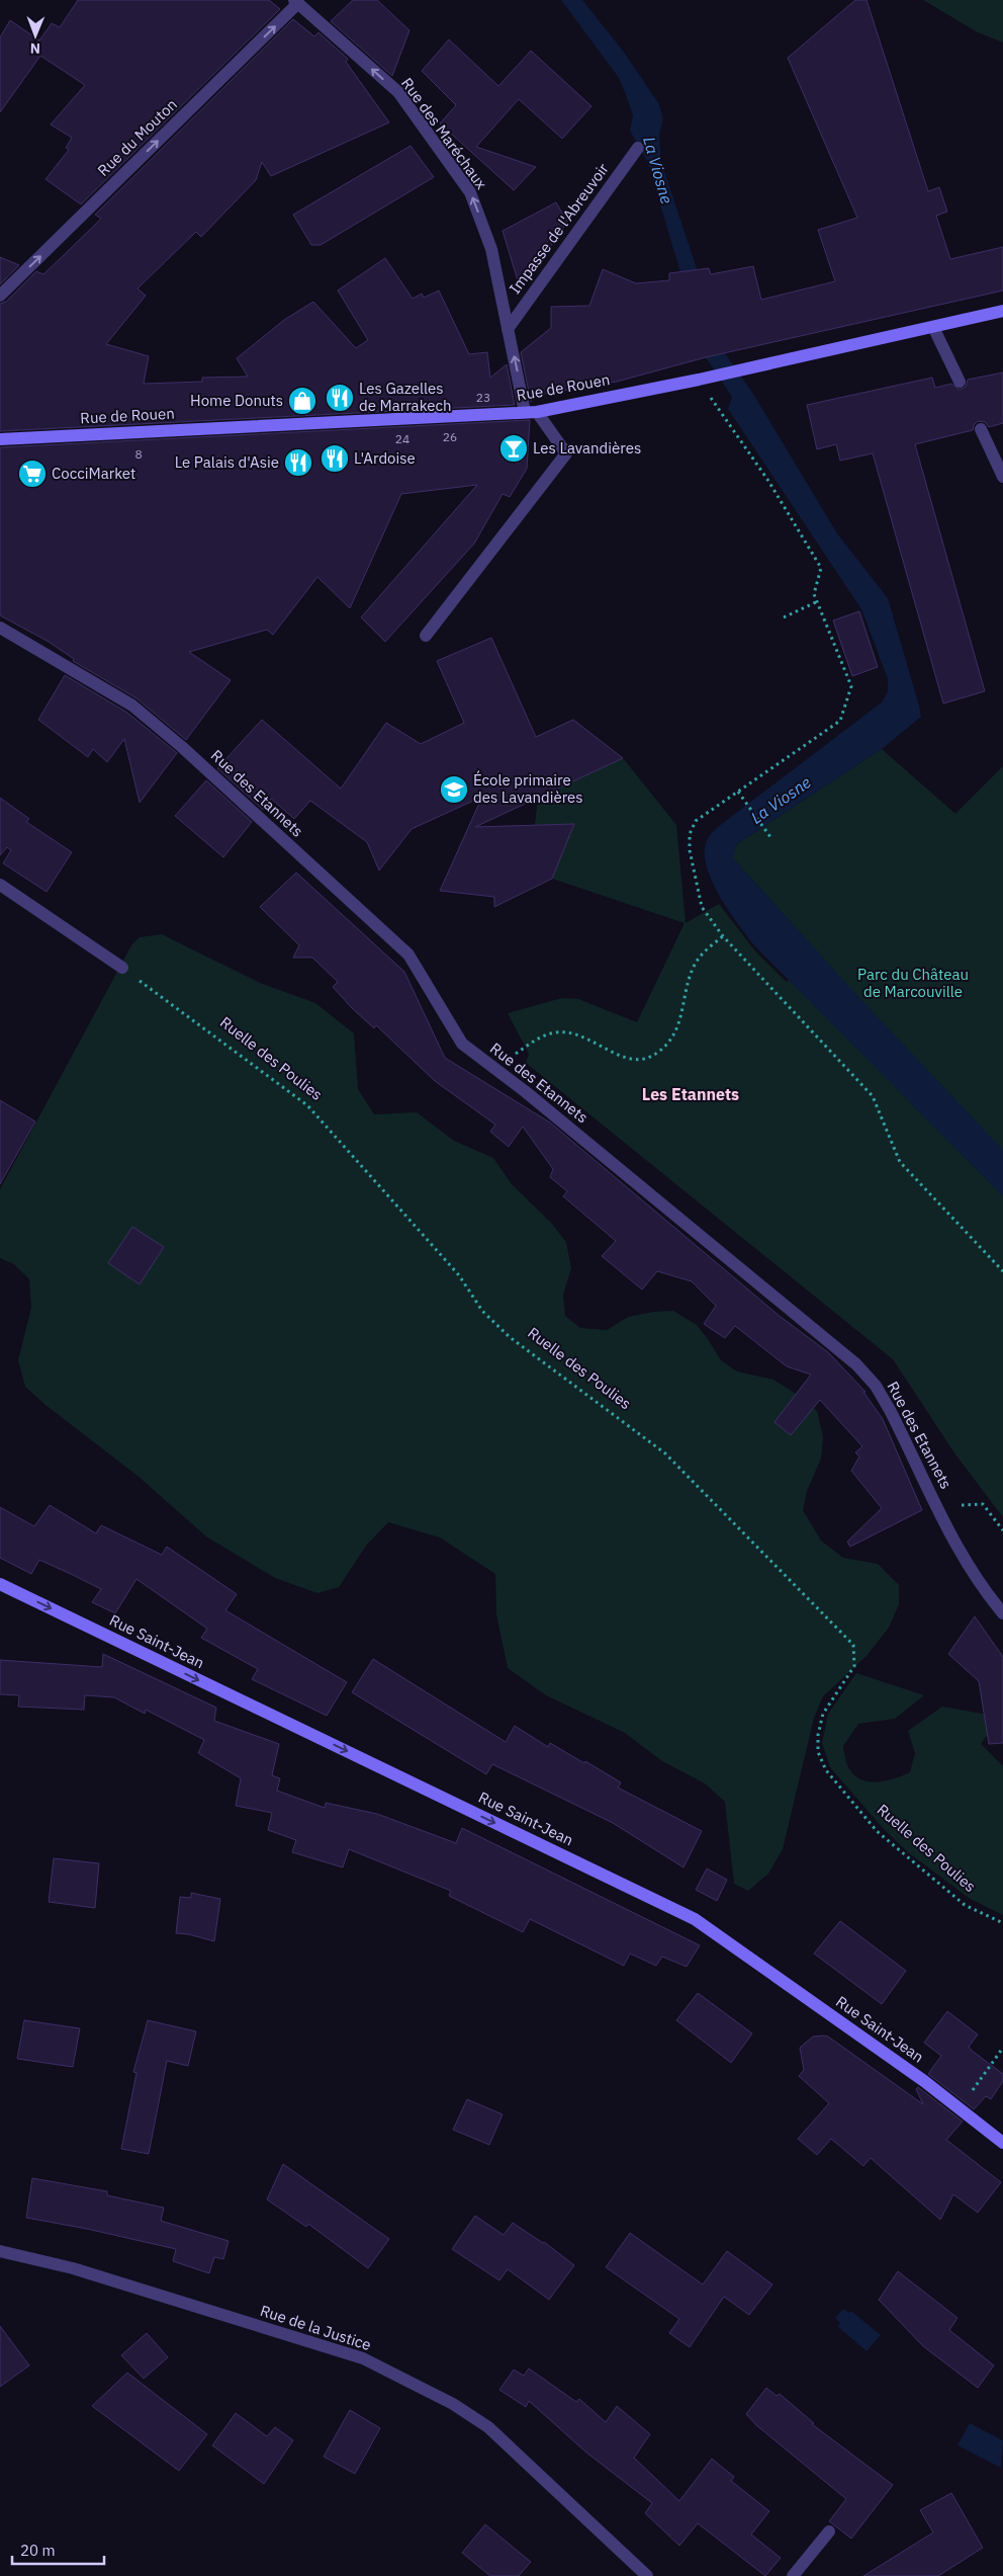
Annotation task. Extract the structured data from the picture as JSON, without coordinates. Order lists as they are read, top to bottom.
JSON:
{
  "streets": {
    "street": [
      "Rue des Maréchaux",
      "Rue du Mouton",
      "Impasse de l'Abreuvoir",
      "Rue de Rouen",
      "Rue des Etannets",
      "Rue Saint-Jean",
      "Rue de la Justice"
    ],
    "path": ["Ruelle des Poulies"]
  },
  "crossings": [
    ["Rue des Maréchaux", "Rue du Mouton"],
    ["Rue des Maréchaux", "Impasse de l'Abreuvoir"],
    ["Rue des Maréchaux", "Rue de Rouen"]
  ],
  "one_way": ["Rue des Maréchaux", "Rue du Mouton", "Rue Saint-Jean"],
  "districts": ["Les Etannets"],
  "water": ["La Viosne"],
  "parks": ["Parc du Château de Marcouville"],
  "places": {
    "restaurant": ["Les Gazelles de Marrakech", "L'Ardoise", "Le Palais d'Asie"],
    "shop": ["Home Donuts"],
    "bar": ["Les Lavandières"],
    "supermarket": ["CocciMarket"],
    "school or university": ["École primaire des Lavandières"]
  },
  "house_numbers": [
    "23",
    "26",
    "24",
    "8"
  ],
  "scale_bar": "20 m",
  "north": "bottom"
}
